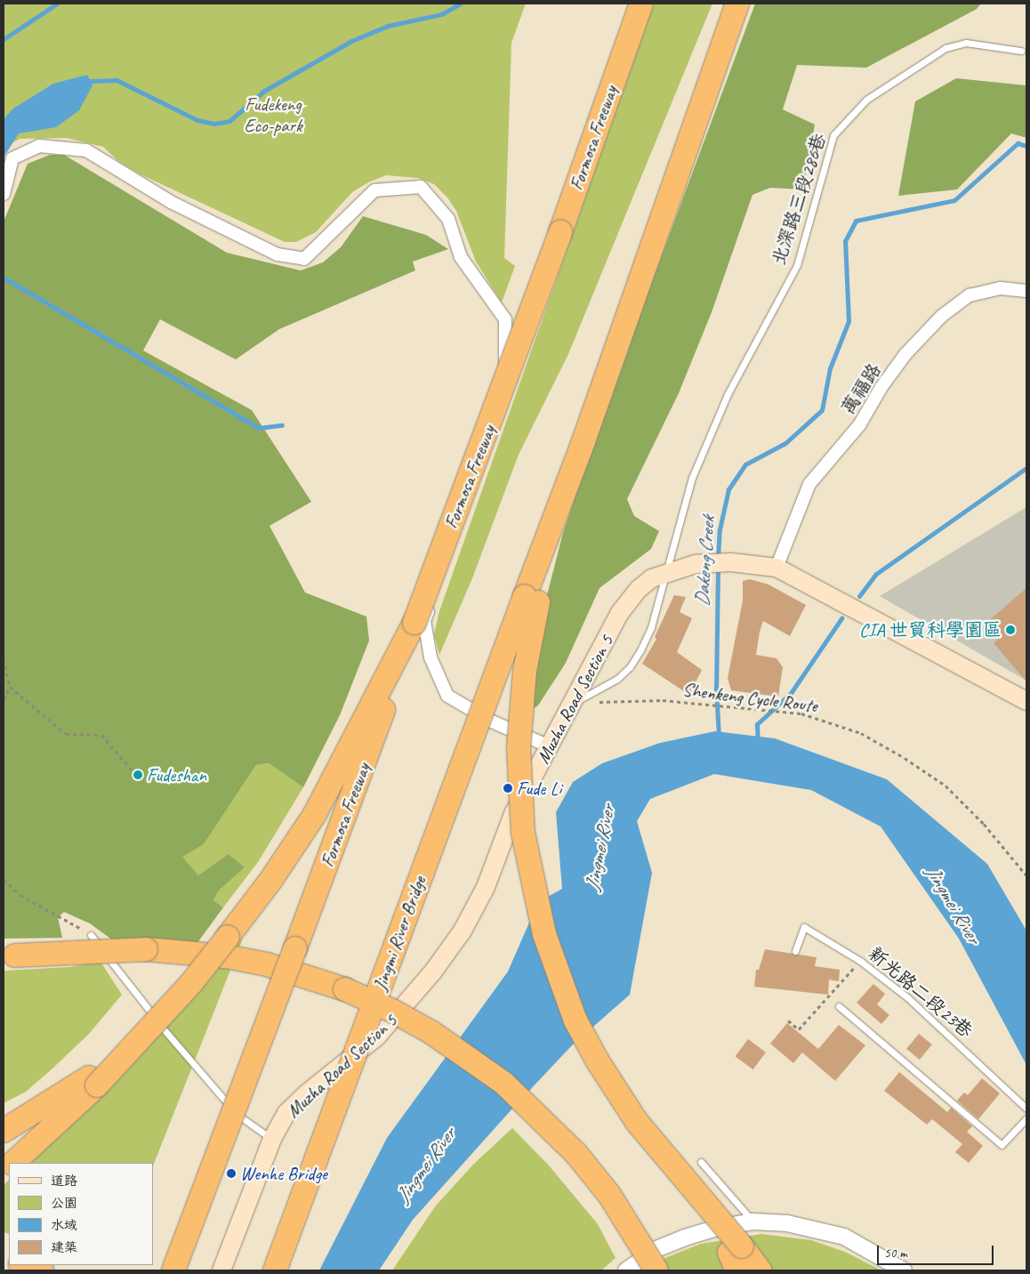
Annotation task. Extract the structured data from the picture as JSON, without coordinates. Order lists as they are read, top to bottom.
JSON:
{
  "streets": {
    "highway": ["Formosa Freeway", "Jingmi River Bridge"],
    "main road": ["Muzha Road Section 5"],
    "street": ["萬福路"],
    "lane": ["北深路三段286巷", "新光路二段23巷"],
    "path": ["Shenkeng Cycle Route"]
  },
  "crossings": [
    ["北深路三段286巷", "Shenkeng Cycle Route"],
    ["北深路三段286巷", "Muzha Road Section 5"],
    ["Shenkeng Cycle Route", "Muzha Road Section 5"]
  ],
  "water": ["Dakeng Creek", "Jingmei River"],
  "parks": ["Fudekeng Eco-park"],
  "places": [
    "CIA 世貿科學園區",
    "Fudeshan",
    "Fude Li",
    "Wenhe Bridge"
  ],
  "legend": [
    "道路",
    "公園",
    "水域",
    "建築"
  ],
  "scale_bar": "50 m"
}
